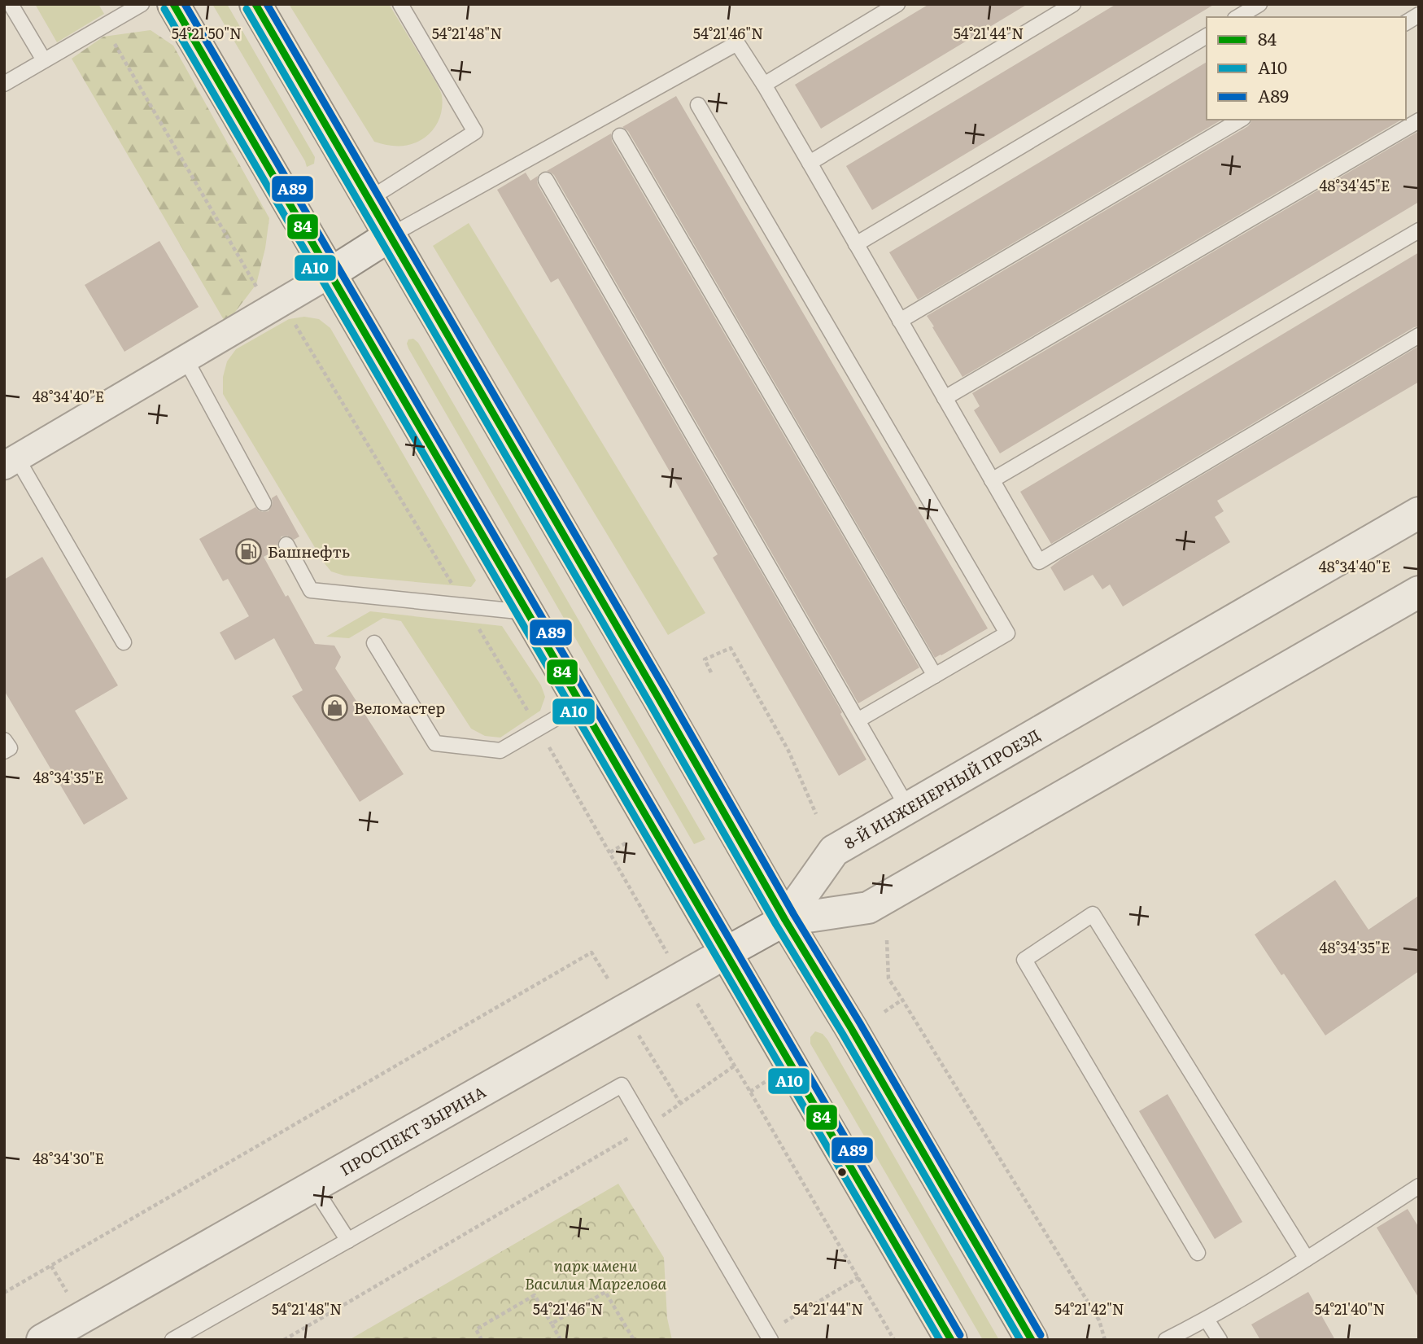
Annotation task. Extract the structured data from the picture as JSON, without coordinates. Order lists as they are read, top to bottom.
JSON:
{
  "streets": {
    "main road": ["8-Й ИНЖЕНЕРНЫЙ ПРОЕЗД", "ПРОСПЕКТ ЗЫРИНА"]
  },
  "crossings": [
    ["8-Й ИНЖЕНЕРНЫЙ ПРОЕЗД", "ПРОСПЕКТ ЗЫРИНА"]
  ],
  "parks": ["парк имени Василия Маргелова"],
  "places": {
    "fuel station": ["Башнефть"],
    "shop": ["Веломастер"]
  },
  "lines": ["transit line 84", "transit line А89", "transit line А10"],
  "legend": ["84", "А10", "А89"],
  "coordinates": [
    "54°21'50\"N",
    "54°21'48\"N",
    "54°21'46\"N",
    "54°21'44\"N",
    "48°34'45\"E",
    "48°34'40\"E",
    "48°34'35\"E",
    "48°34'30\"E",
    "54°21'42\"N",
    "54°21'40\"N"
  ]
}
